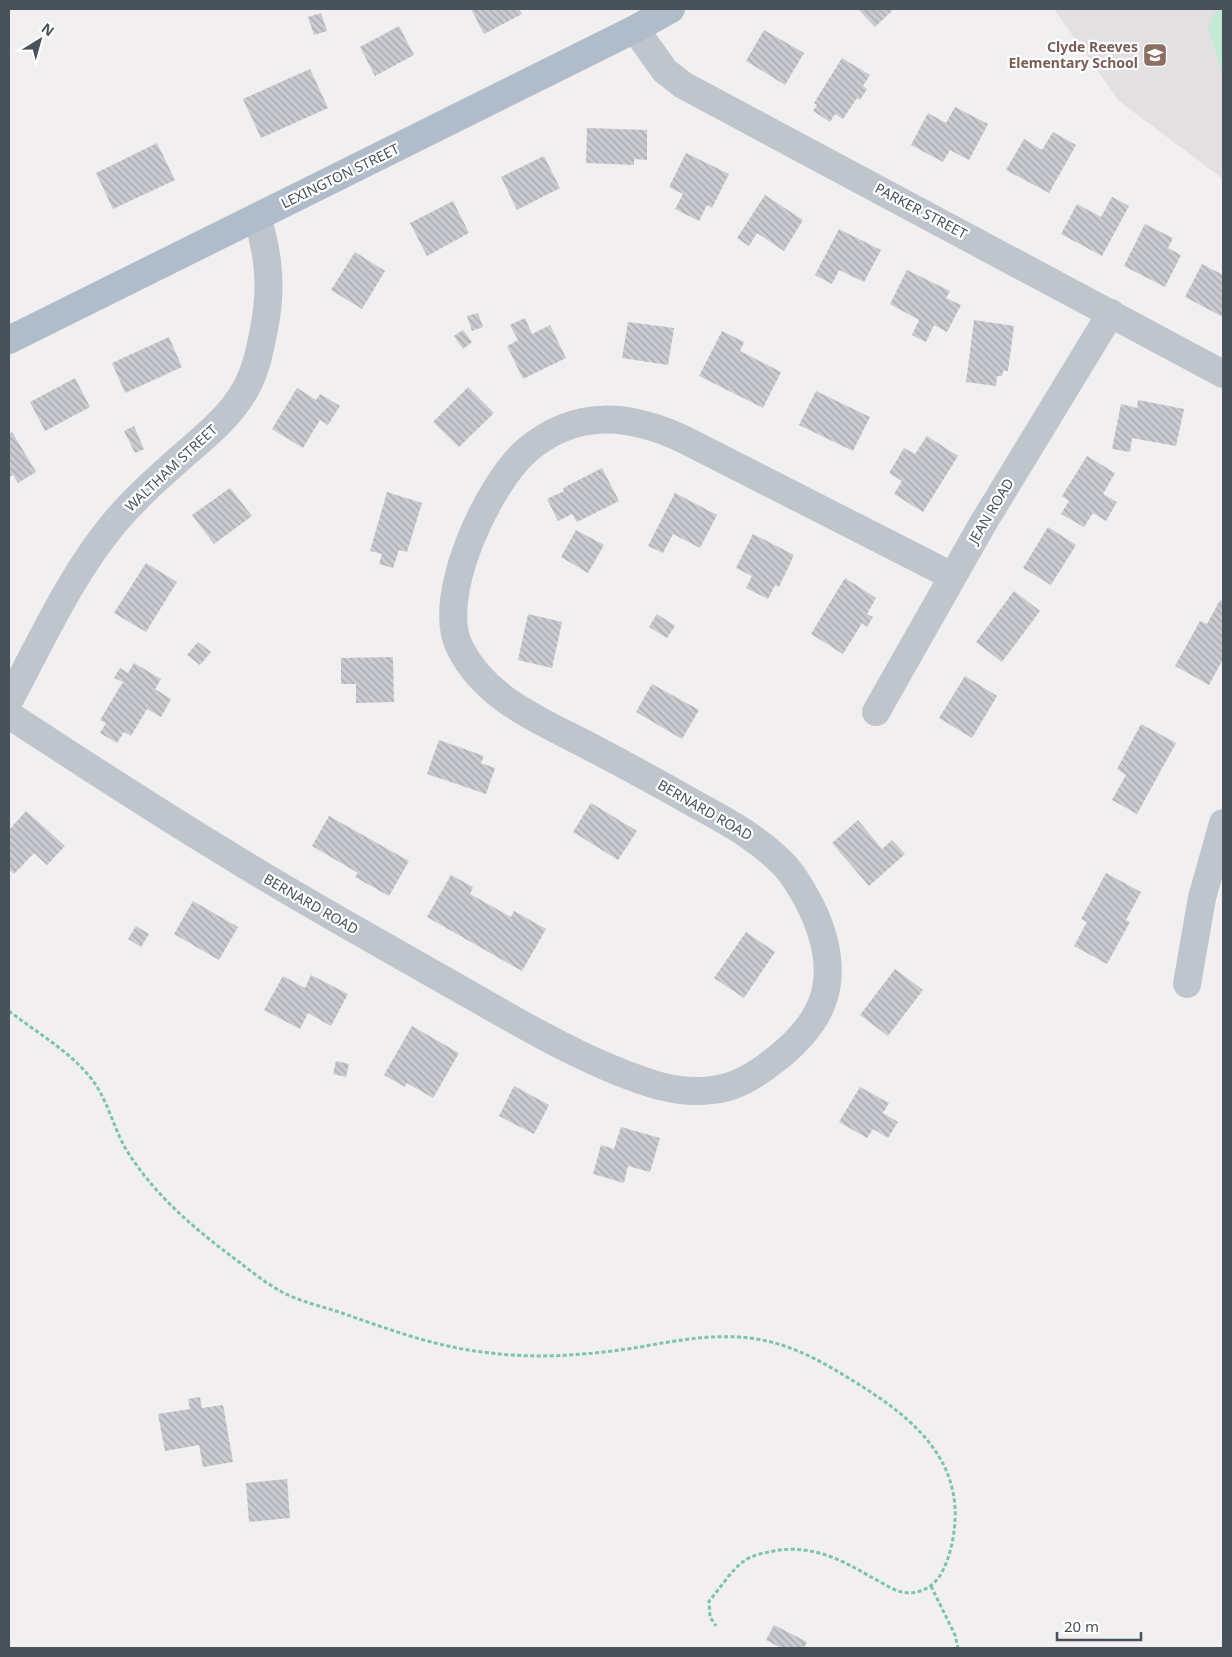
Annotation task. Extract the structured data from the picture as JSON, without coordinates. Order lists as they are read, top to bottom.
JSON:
{
  "streets": {
    "main road": ["LEXINGTON STREET"],
    "street": [
      "PARKER STREET",
      "WALTHAM STREET",
      "JEAN ROAD",
      "BERNARD ROAD"
    ]
  },
  "crossings": [
    ["LEXINGTON STREET", "PARKER STREET"],
    ["LEXINGTON STREET", "WALTHAM STREET"],
    ["PARKER STREET", "JEAN ROAD"],
    ["JEAN ROAD", "BERNARD ROAD"]
  ],
  "places": {
    "school or university": ["Clyde Reeves Elementary School"]
  },
  "scale_bar": "20 m",
  "north": "top right"
}
